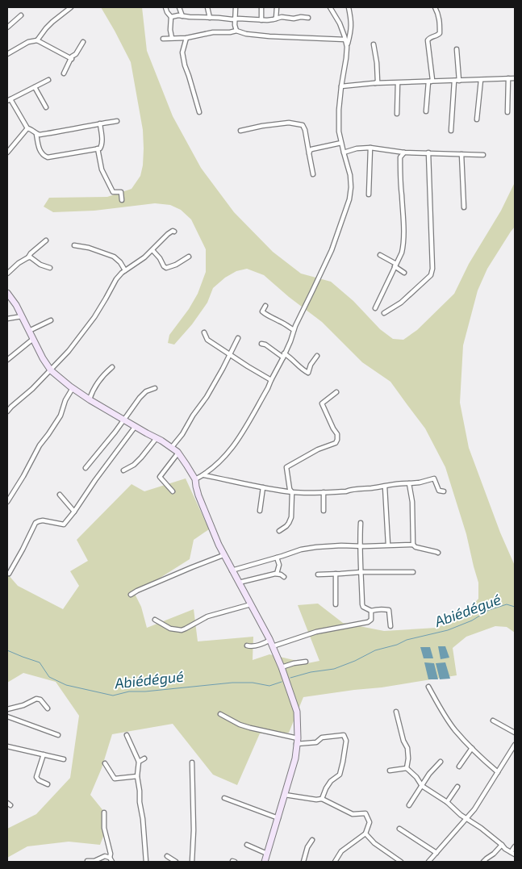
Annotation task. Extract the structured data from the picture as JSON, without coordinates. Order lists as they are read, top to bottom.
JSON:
{
  "water": ["Abiédégué"]
}
